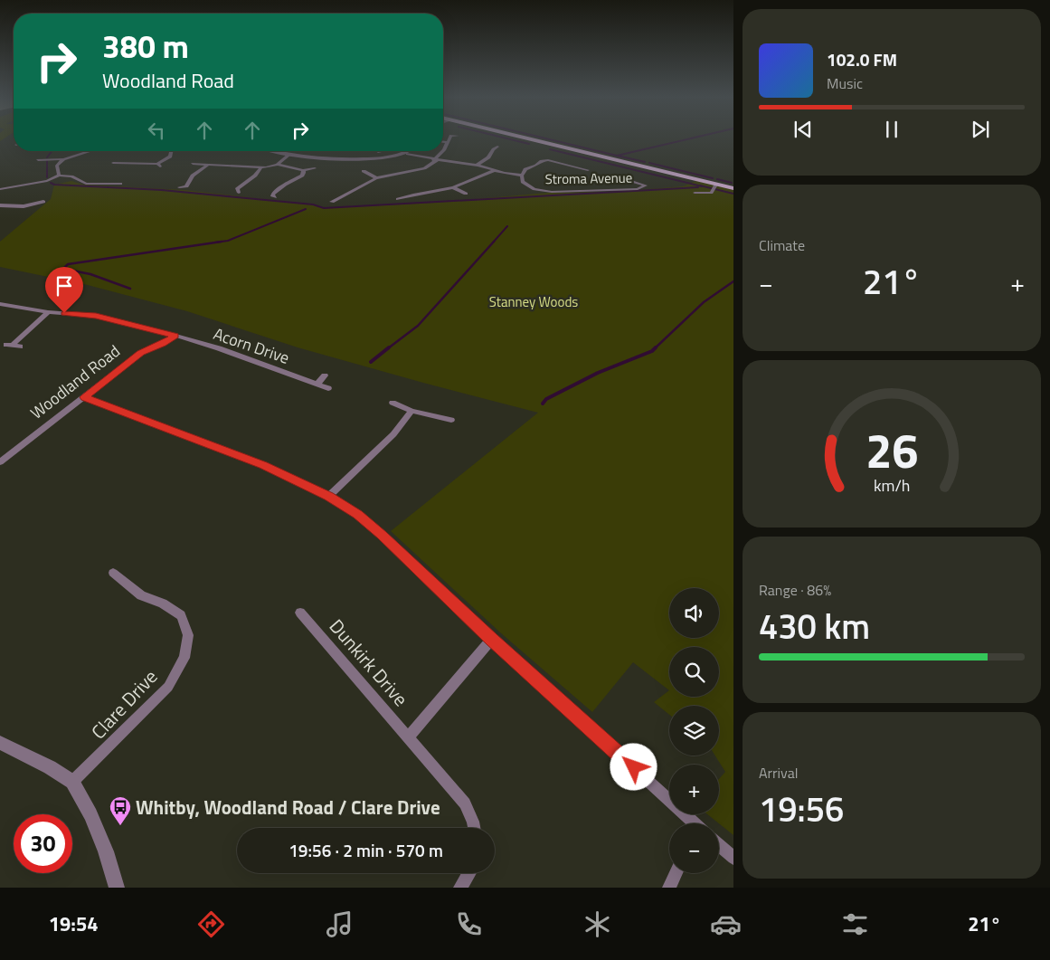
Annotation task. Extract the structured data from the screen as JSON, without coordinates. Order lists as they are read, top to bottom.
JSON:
{
  "streets": {
    "street": [
      "Stroma Avenue",
      "Acorn Drive",
      "Woodland Road",
      "Dunkirk Drive",
      "Clare Drive"
    ]
  },
  "crossings": [
    ["Acorn Drive", "Woodland Road"]
  ],
  "parks": ["Stanney Woods"],
  "places": {
    "bus stop": ["Whitby, Woodland Road / Clare Drive"]
  },
  "page": {
    "turn": ["380 m", "Woodland Road"],
    "song": ["102.0 FM", "Music"],
    "tile": [
      "Climate",
      ["Range · 86%", "430 km"],
      ["Arrival", "19:56"]
    ],
    "heat": ["−", "21°", "+"],
    "map_buttons": ["+", "−"],
    "limit": "30",
    "trip": "19:56 · 2 min · 570 m",
    "tabs": ["19:54", "21°"],
    "gauge": ["26", "km/h"]
  }
}
